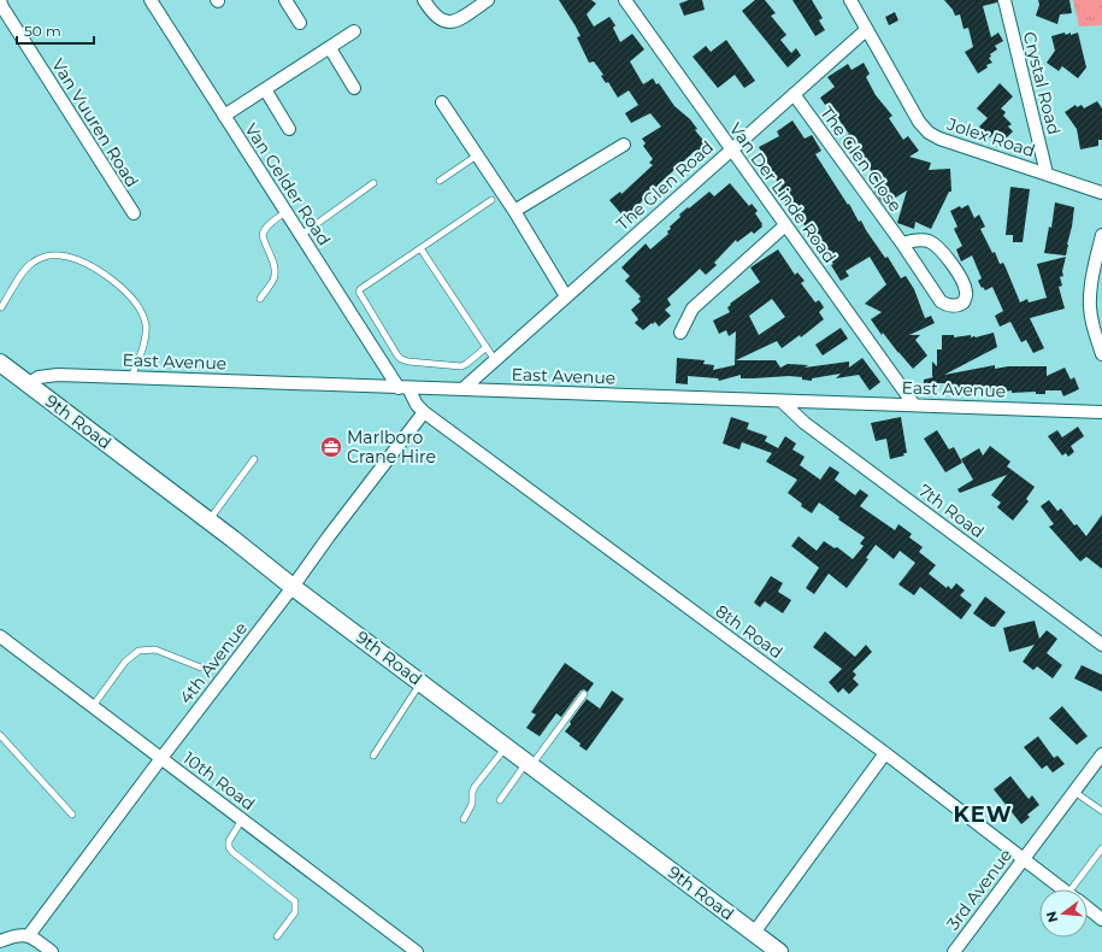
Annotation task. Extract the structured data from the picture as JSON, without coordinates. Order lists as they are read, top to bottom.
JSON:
{
  "streets": {
    "main road": ["9th Road"],
    "street": [
      "Crystal Road",
      "Van Vuuren Road",
      "Jolex Road",
      "The Glen Close",
      "Van Gelder Road",
      "The Glen Road",
      "Van Der Linde Road",
      "East Avenue",
      "7th Road",
      "8th Road",
      "4th Avenue",
      "10th Road",
      "3rd Avenue"
    ]
  },
  "crossings": [
    ["Crystal Road", "Jolex Road"],
    ["Jolex Road", "The Glen Road"],
    ["The Glen Close", "The Glen Road"],
    ["Van Gelder Road", "East Avenue"],
    ["Van Gelder Road", "8th Road"],
    ["The Glen Road", "Van Der Linde Road"],
    ["The Glen Road", "East Avenue"],
    ["Van Der Linde Road", "East Avenue"],
    ["East Avenue", "9th Road"],
    ["East Avenue", "7th Road"],
    ["East Avenue", "8th Road"],
    ["9th Road", "4th Avenue"],
    ["8th Road", "4th Avenue"],
    ["8th Road", "3rd Avenue"],
    ["4th Avenue", "10th Road"]
  ],
  "districts": ["KEW"],
  "places": {
    "office": ["Marlboro Crane Hire"]
  },
  "scale_bar": "50 m",
  "north": "left"
}
